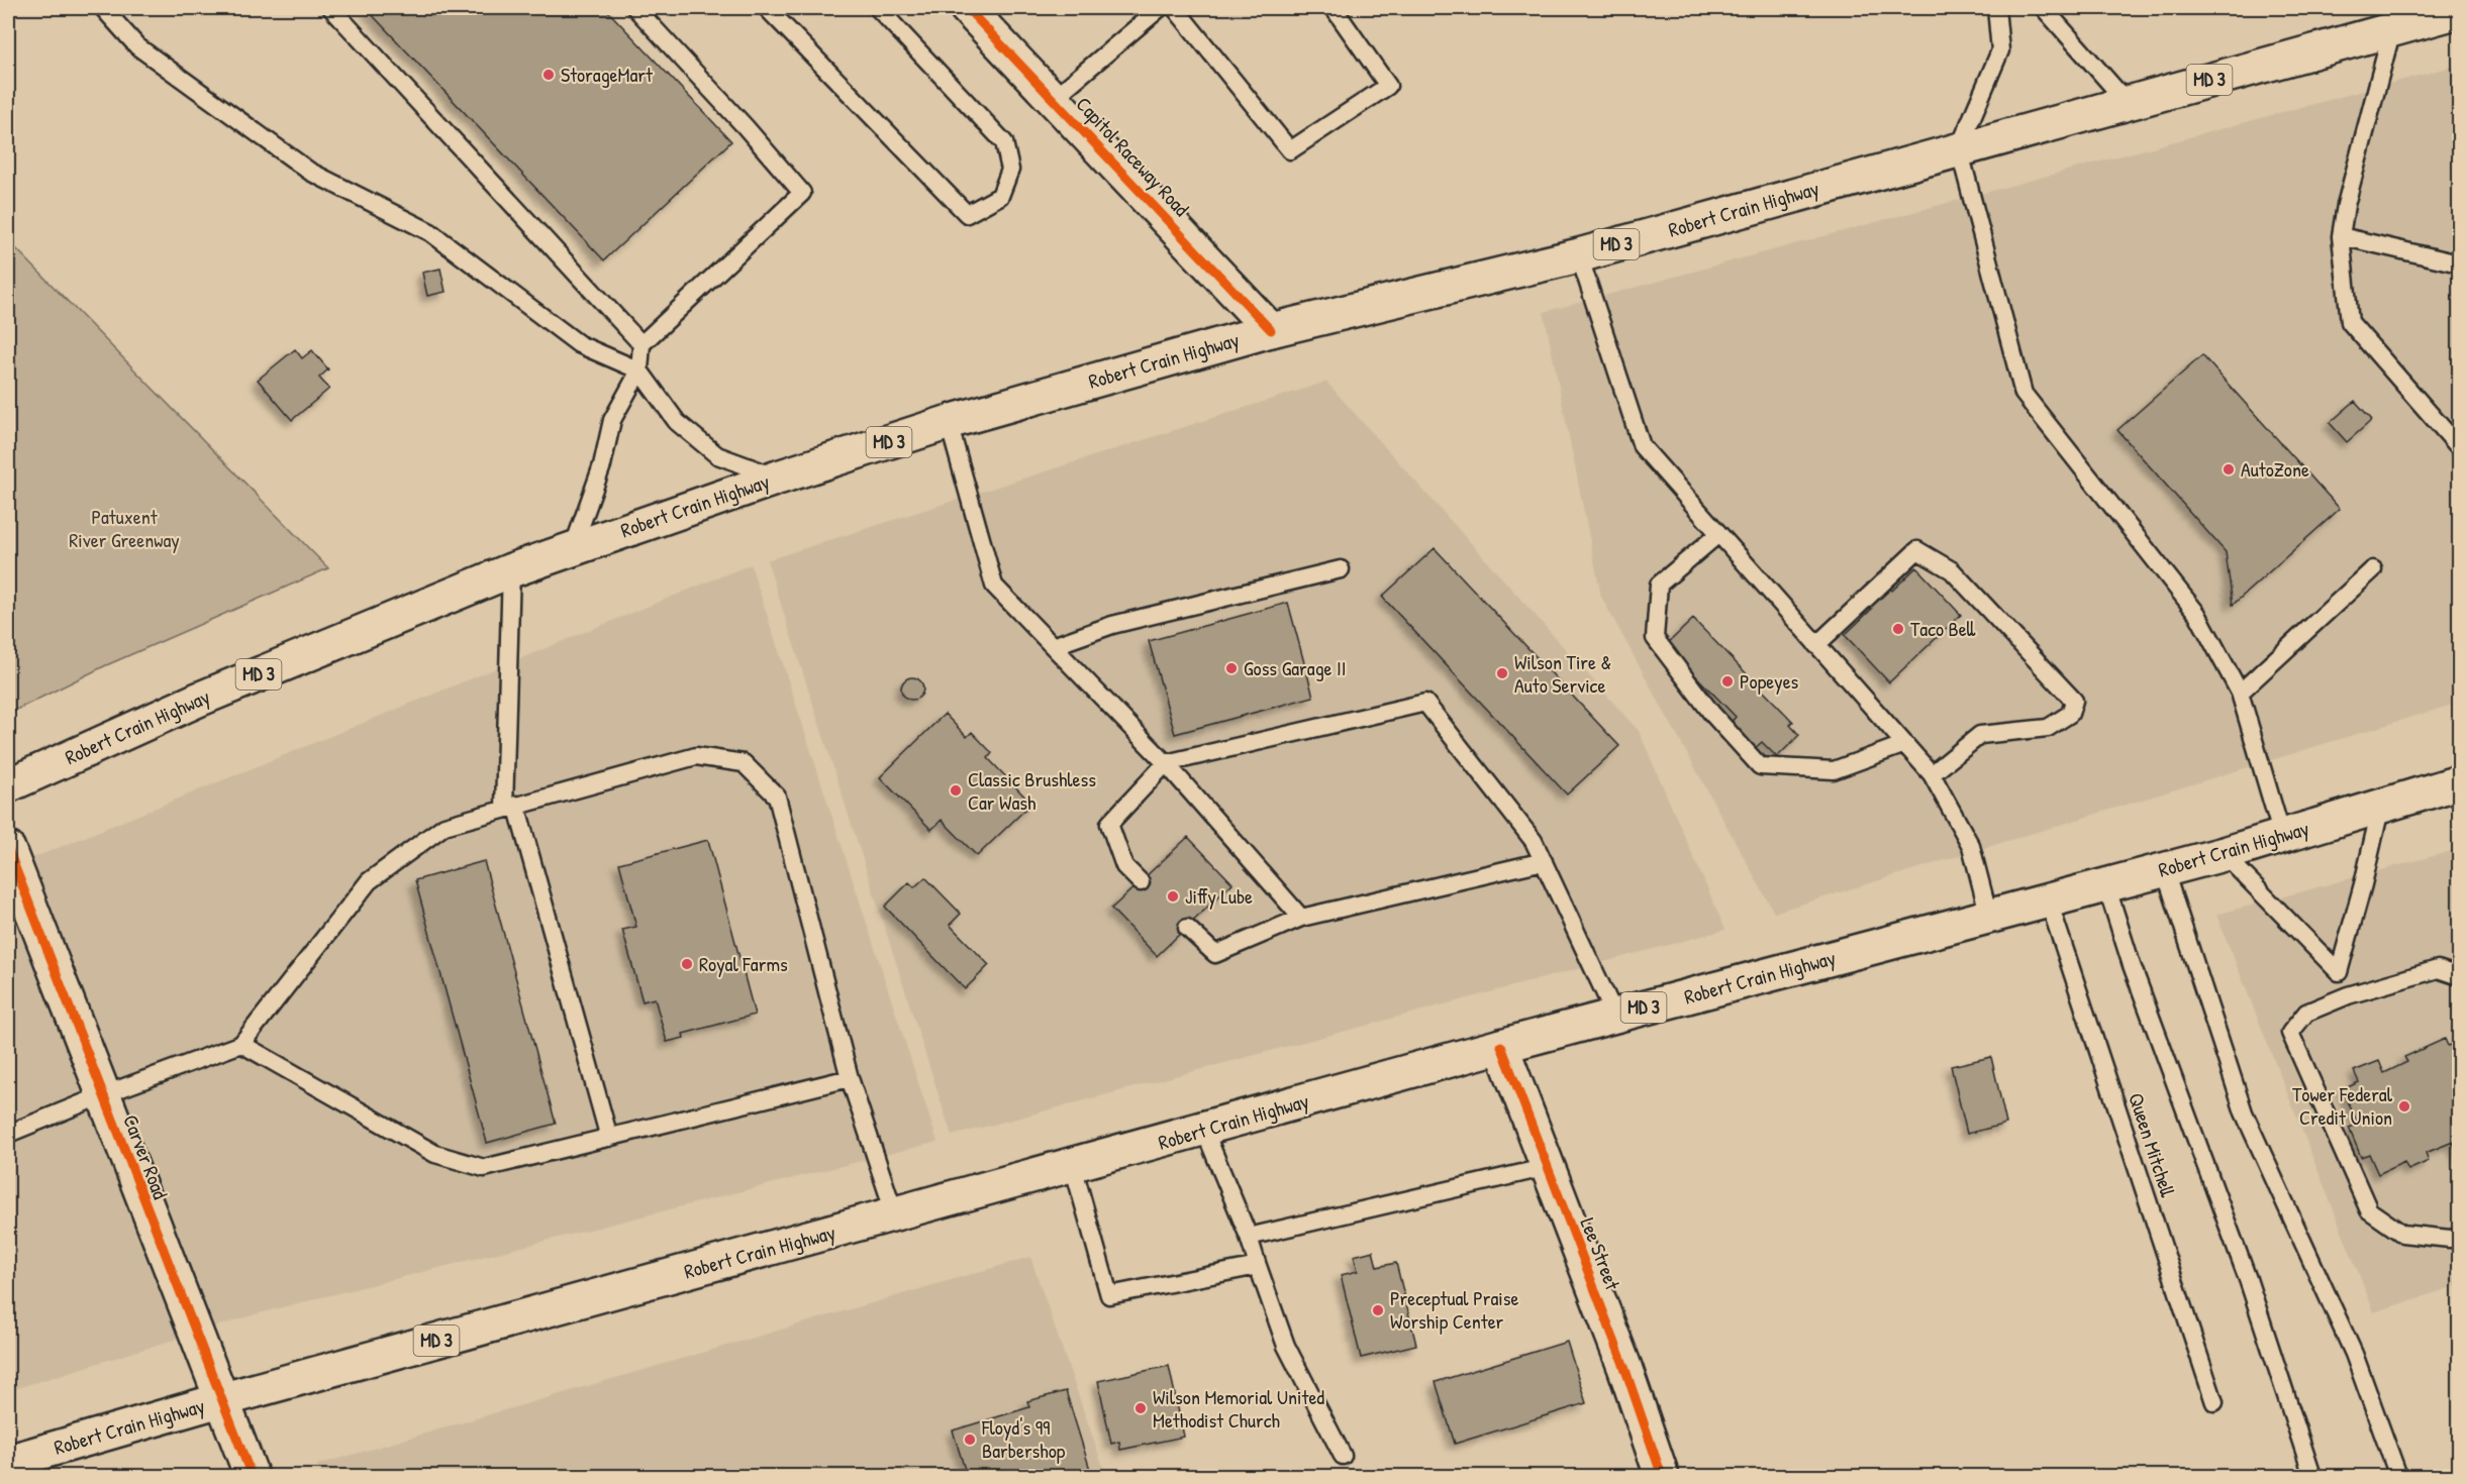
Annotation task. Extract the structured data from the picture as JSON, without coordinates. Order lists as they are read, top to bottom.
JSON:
{
  "streets": {
    "main road": [
      "MD 3",
      "Capitol Raceway Road",
      "Robert Crain Highway",
      "Carver Road",
      "Lee Street"
    ],
    "lane": ["Queen Mitchell"]
  },
  "crossings": [
    ["Capitol Raceway Road", "Robert Crain Highway"],
    ["Robert Crain Highway", "Queen Mitchell"],
    ["Robert Crain Highway", "Carver Road"],
    ["Robert Crain Highway", "Lee Street"]
  ],
  "parks": ["Patuxent River Greenway"],
  "places": [
    "StorageMart",
    "AutoZone",
    "Taco Bell",
    "Goss Garage II",
    "Wilson Tire & Auto Service",
    "Popeyes",
    "Classic Brushless Car Wash",
    "Jiffy Lube",
    "Royal Farms",
    "Tower Federal Credit Union",
    "Preceptual Praise Worship Center",
    "Wilson Memorial United Methodist Church",
    "Floyd's 99 Barbershop"
  ]
}
